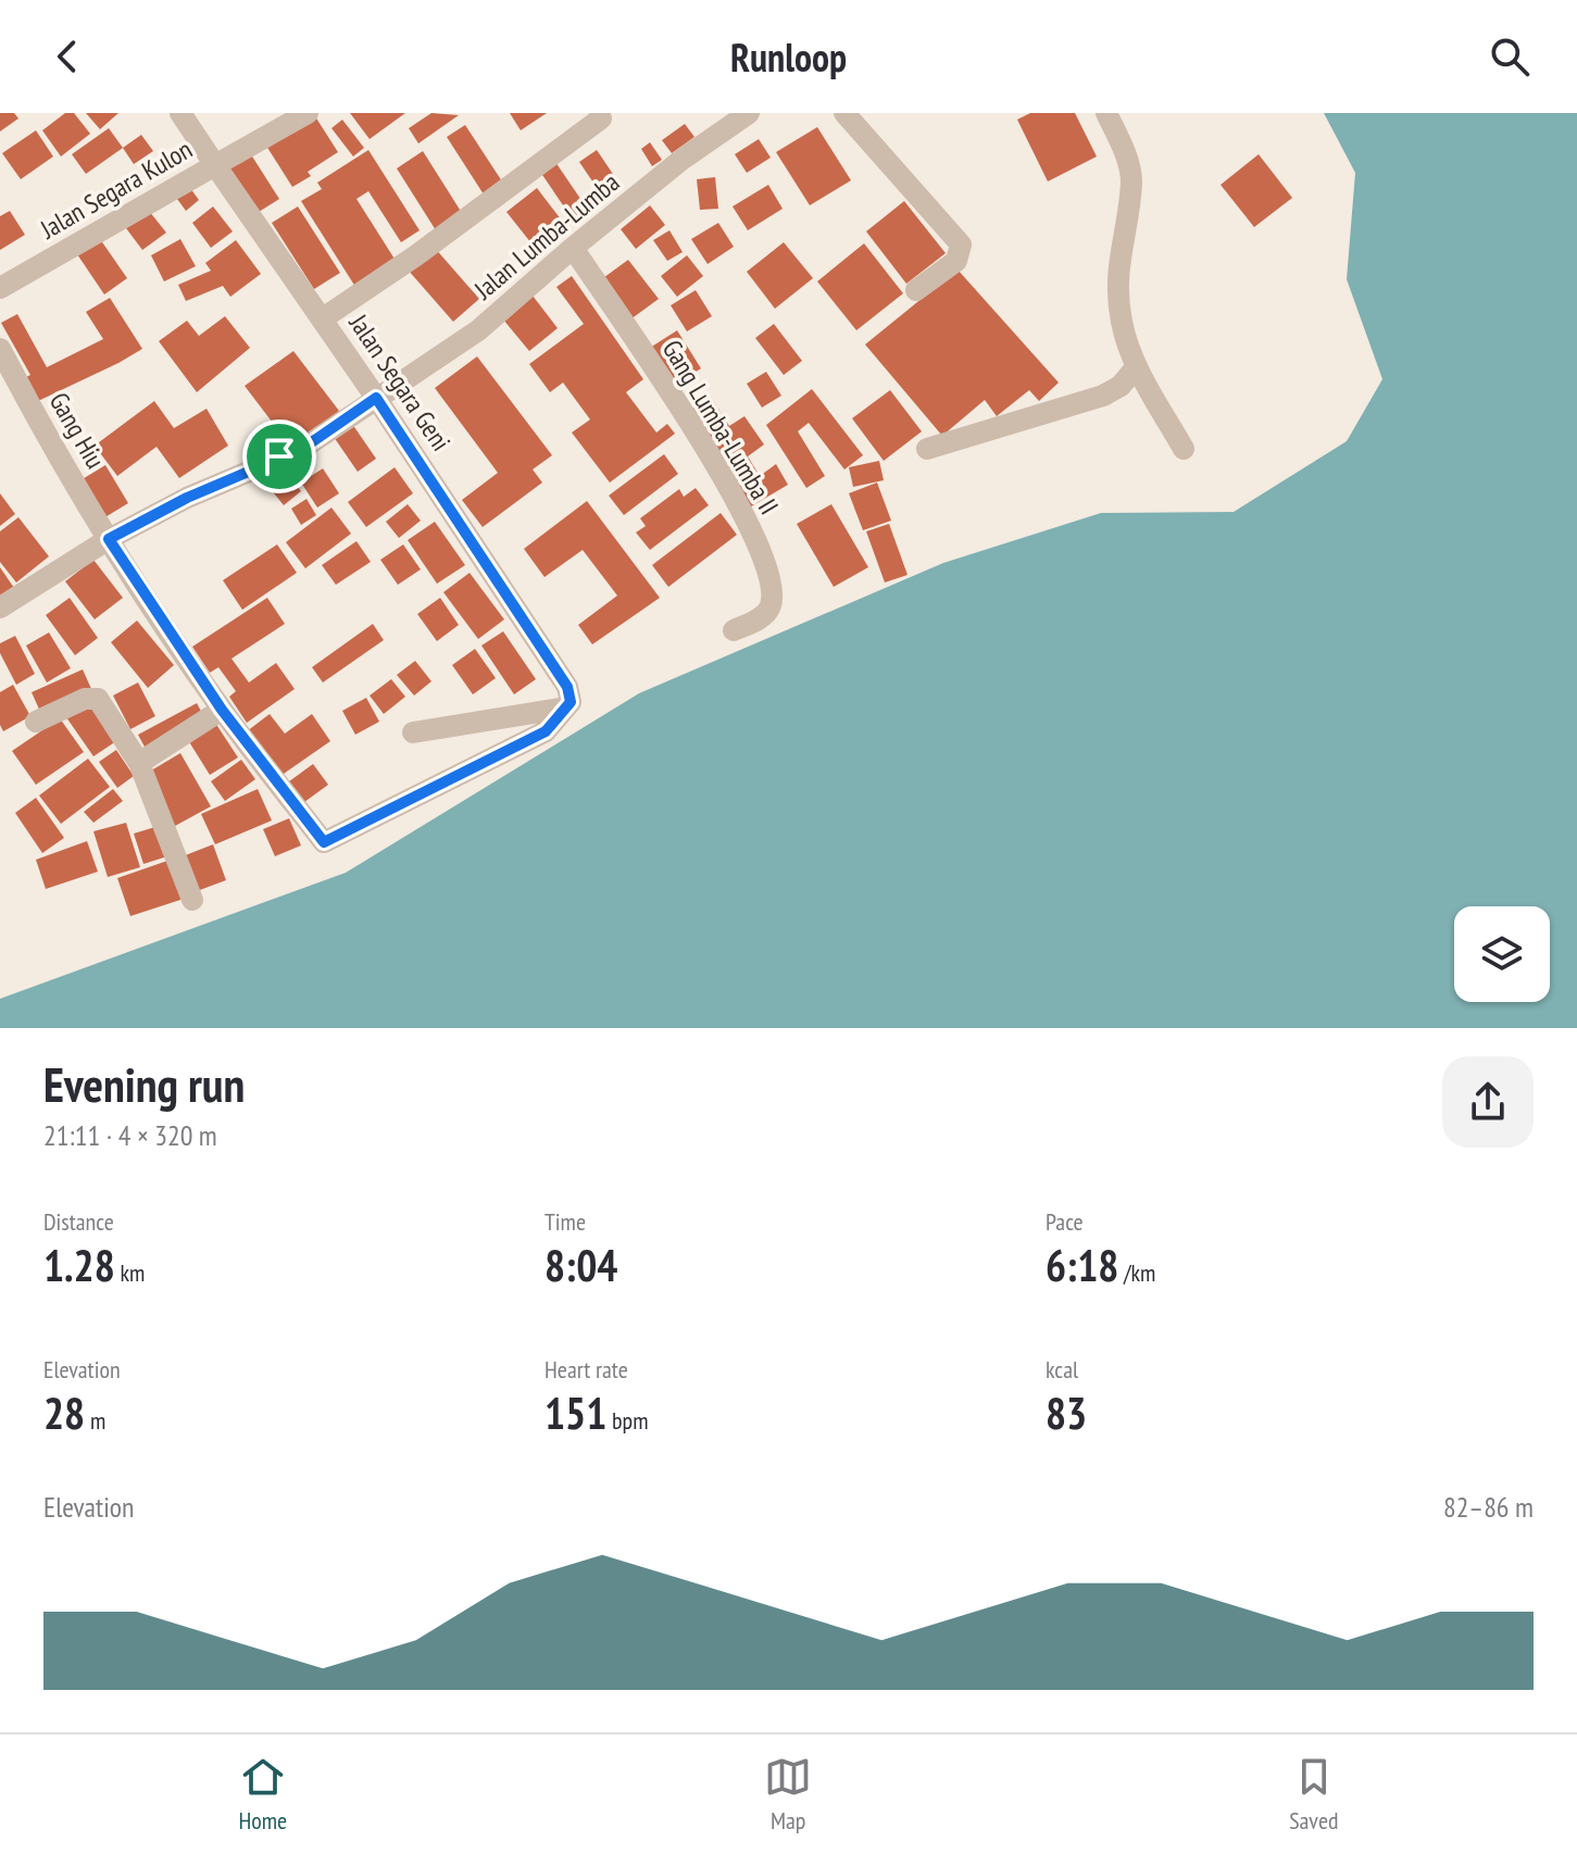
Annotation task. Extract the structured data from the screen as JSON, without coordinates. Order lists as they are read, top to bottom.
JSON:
{
  "streets": {
    "street": [
      "Jalan Segara Kulon",
      "Jalan Lumba-Lumba",
      "Jalan Segara Geni",
      "Gang Lumba-Lumba II",
      "Gang Hiu"
    ]
  },
  "crossings": [
    ["Jalan Segara Kulon", "Jalan Segara Geni"],
    ["Jalan Lumba-Lumba", "Jalan Segara Geni"],
    ["Jalan Lumba-Lumba", "Gang Lumba-Lumba II"],
    ["Jalan Lumba-Lumba", "Gang Hiu"],
    ["Jalan Segara Geni", "Gang Hiu"]
  ],
  "page": {
    "header": "Runloop",
    "heading": ["Evening run", "21:11 · 4 × 320 m"],
    "stats": [
      ["Distance", "1.28 km"],
      ["Time", "8:04"],
      ["Pace", "6:18 /km"],
      ["Elevation", "28 m"],
      ["Heart rate", "151 bpm"],
      ["kcal", "83"]
    ],
    "chart": ["Elevation", "82–86 m"],
    "tabs": ["Home", "Map", "Saved"]
  }
}
